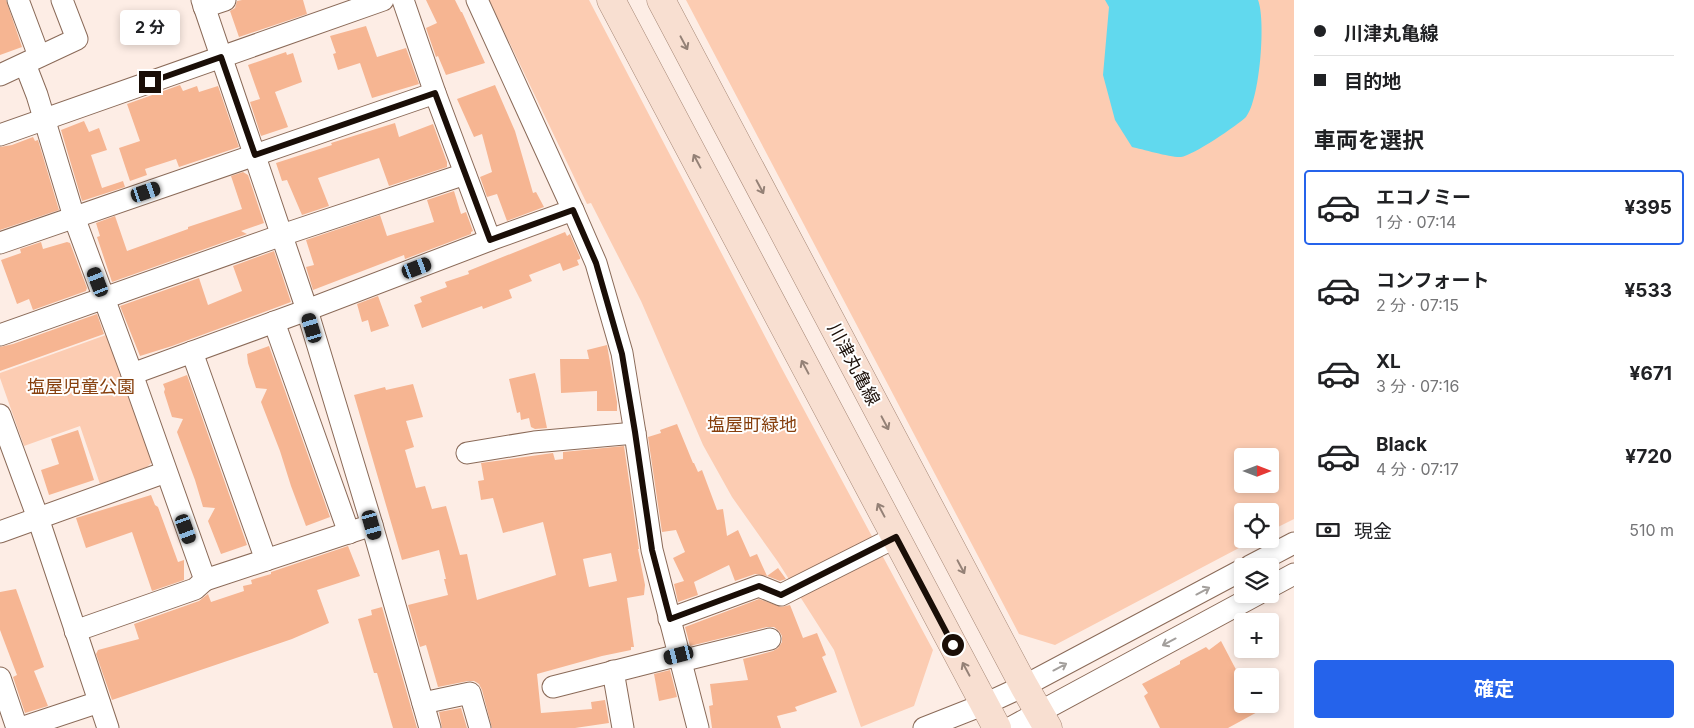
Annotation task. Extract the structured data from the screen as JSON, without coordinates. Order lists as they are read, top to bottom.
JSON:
{
  "streets": {
    "main road": ["川津丸亀線"]
  },
  "parks": ["塩屋児童公園", "塩屋町緑地"],
  "north": "right",
  "page": {
    "banner": ["川津丸亀線", "目的地"],
    "bubble": "2 分",
    "heading": "車両を選択",
    "list": [
      {
        "name": "エコノミー",
        "note": "1 分 · 07:14",
        "value": "¥395"
      },
      {
        "name": "コンフォート",
        "note": "2 分 · 07:15",
        "value": "¥533"
      },
      {
        "name": "XL",
        "note": "3 分 · 07:16",
        "value": "¥671"
      },
      {
        "name": "Black",
        "note": "4 分 · 07:17",
        "value": "¥720"
      }
    ],
    "map_buttons": ["+", "−"],
    "pay": ["現金", "510 m"],
    "buttons": "確定"
  }
}
